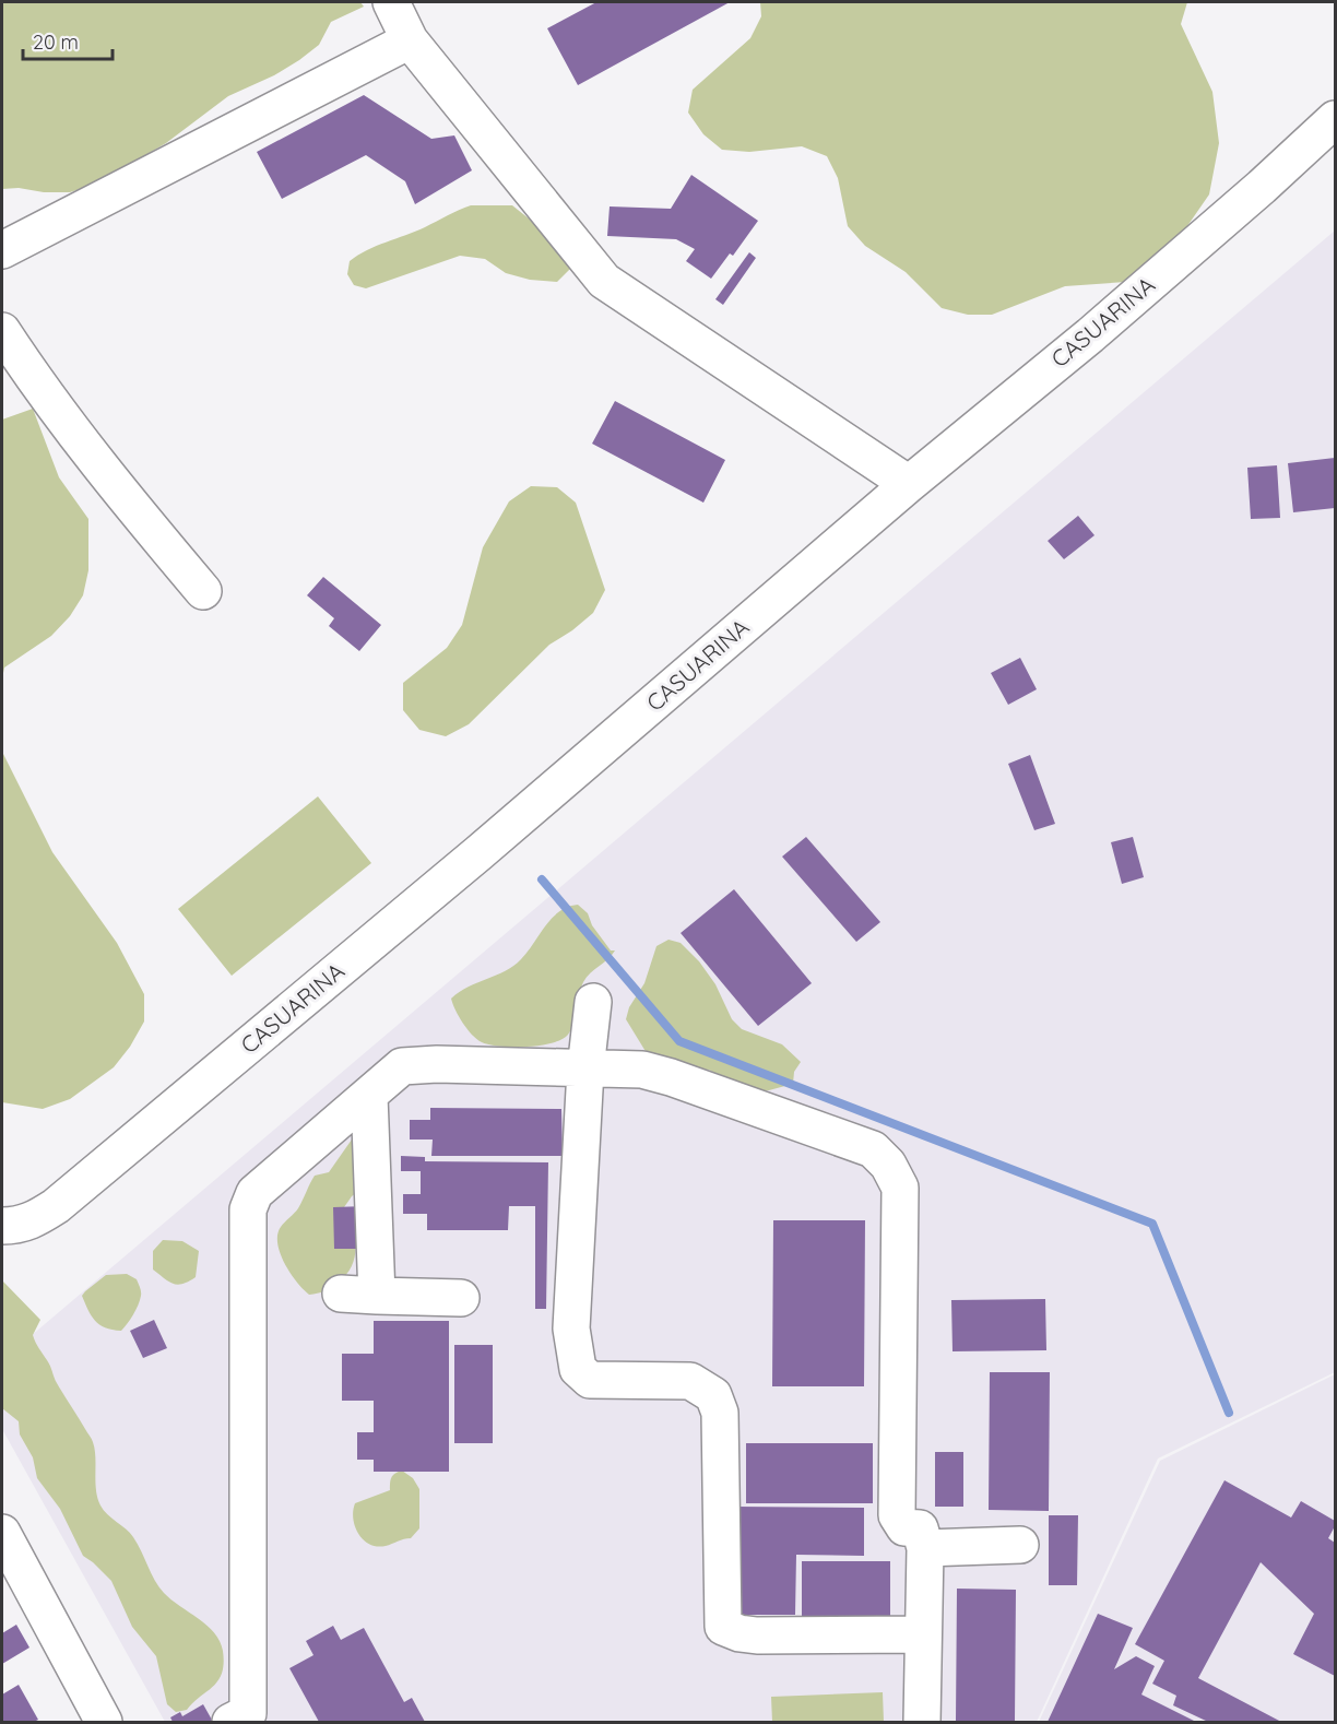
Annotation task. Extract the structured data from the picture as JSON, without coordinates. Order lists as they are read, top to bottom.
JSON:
{
  "streets": {
    "street": ["CASUARINA"]
  },
  "scale_bar": "20 m"
}
